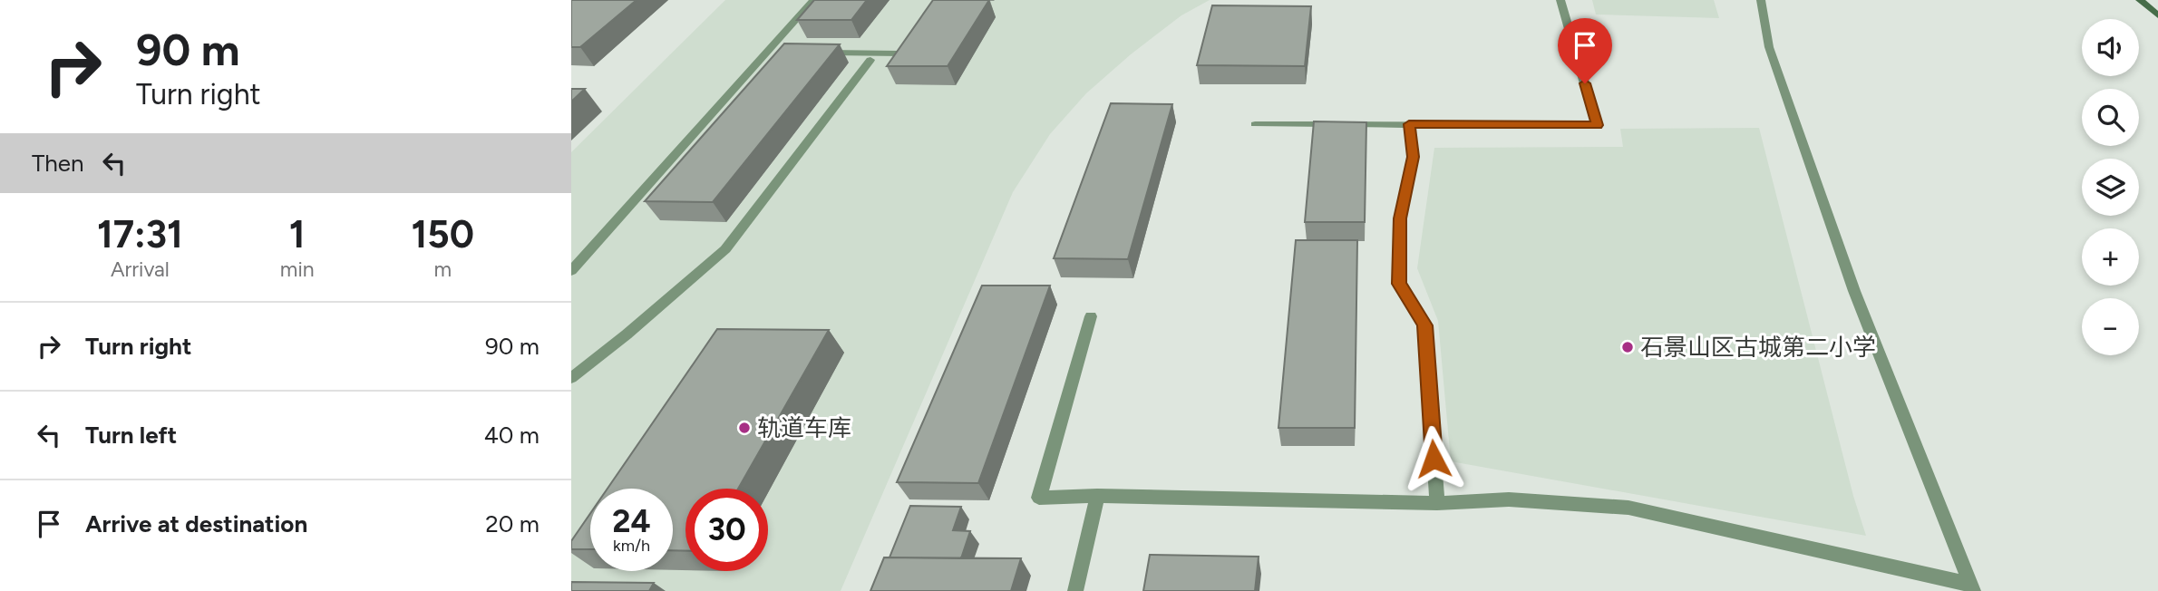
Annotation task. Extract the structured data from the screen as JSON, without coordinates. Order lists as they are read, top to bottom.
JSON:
{
  "places": ["石景山区古城第二小学", "轨道车库"],
  "page": {
    "turn": ["90 m", "Turn right"],
    "map_buttons": ["+", "−"],
    "then": "Then",
    "eta": [
      "17:31",
      "Arrival",
      "1",
      "min",
      "150",
      "m"
    ],
    "list": [
      {
        "name": "Turn right",
        "value": "90 m"
      },
      {
        "name": "Turn left",
        "value": "40 m"
      },
      {
        "name": "Arrive at destination",
        "value": "20 m"
      }
    ],
    "speed": "24 km/h",
    "limit": "30"
  }
}
